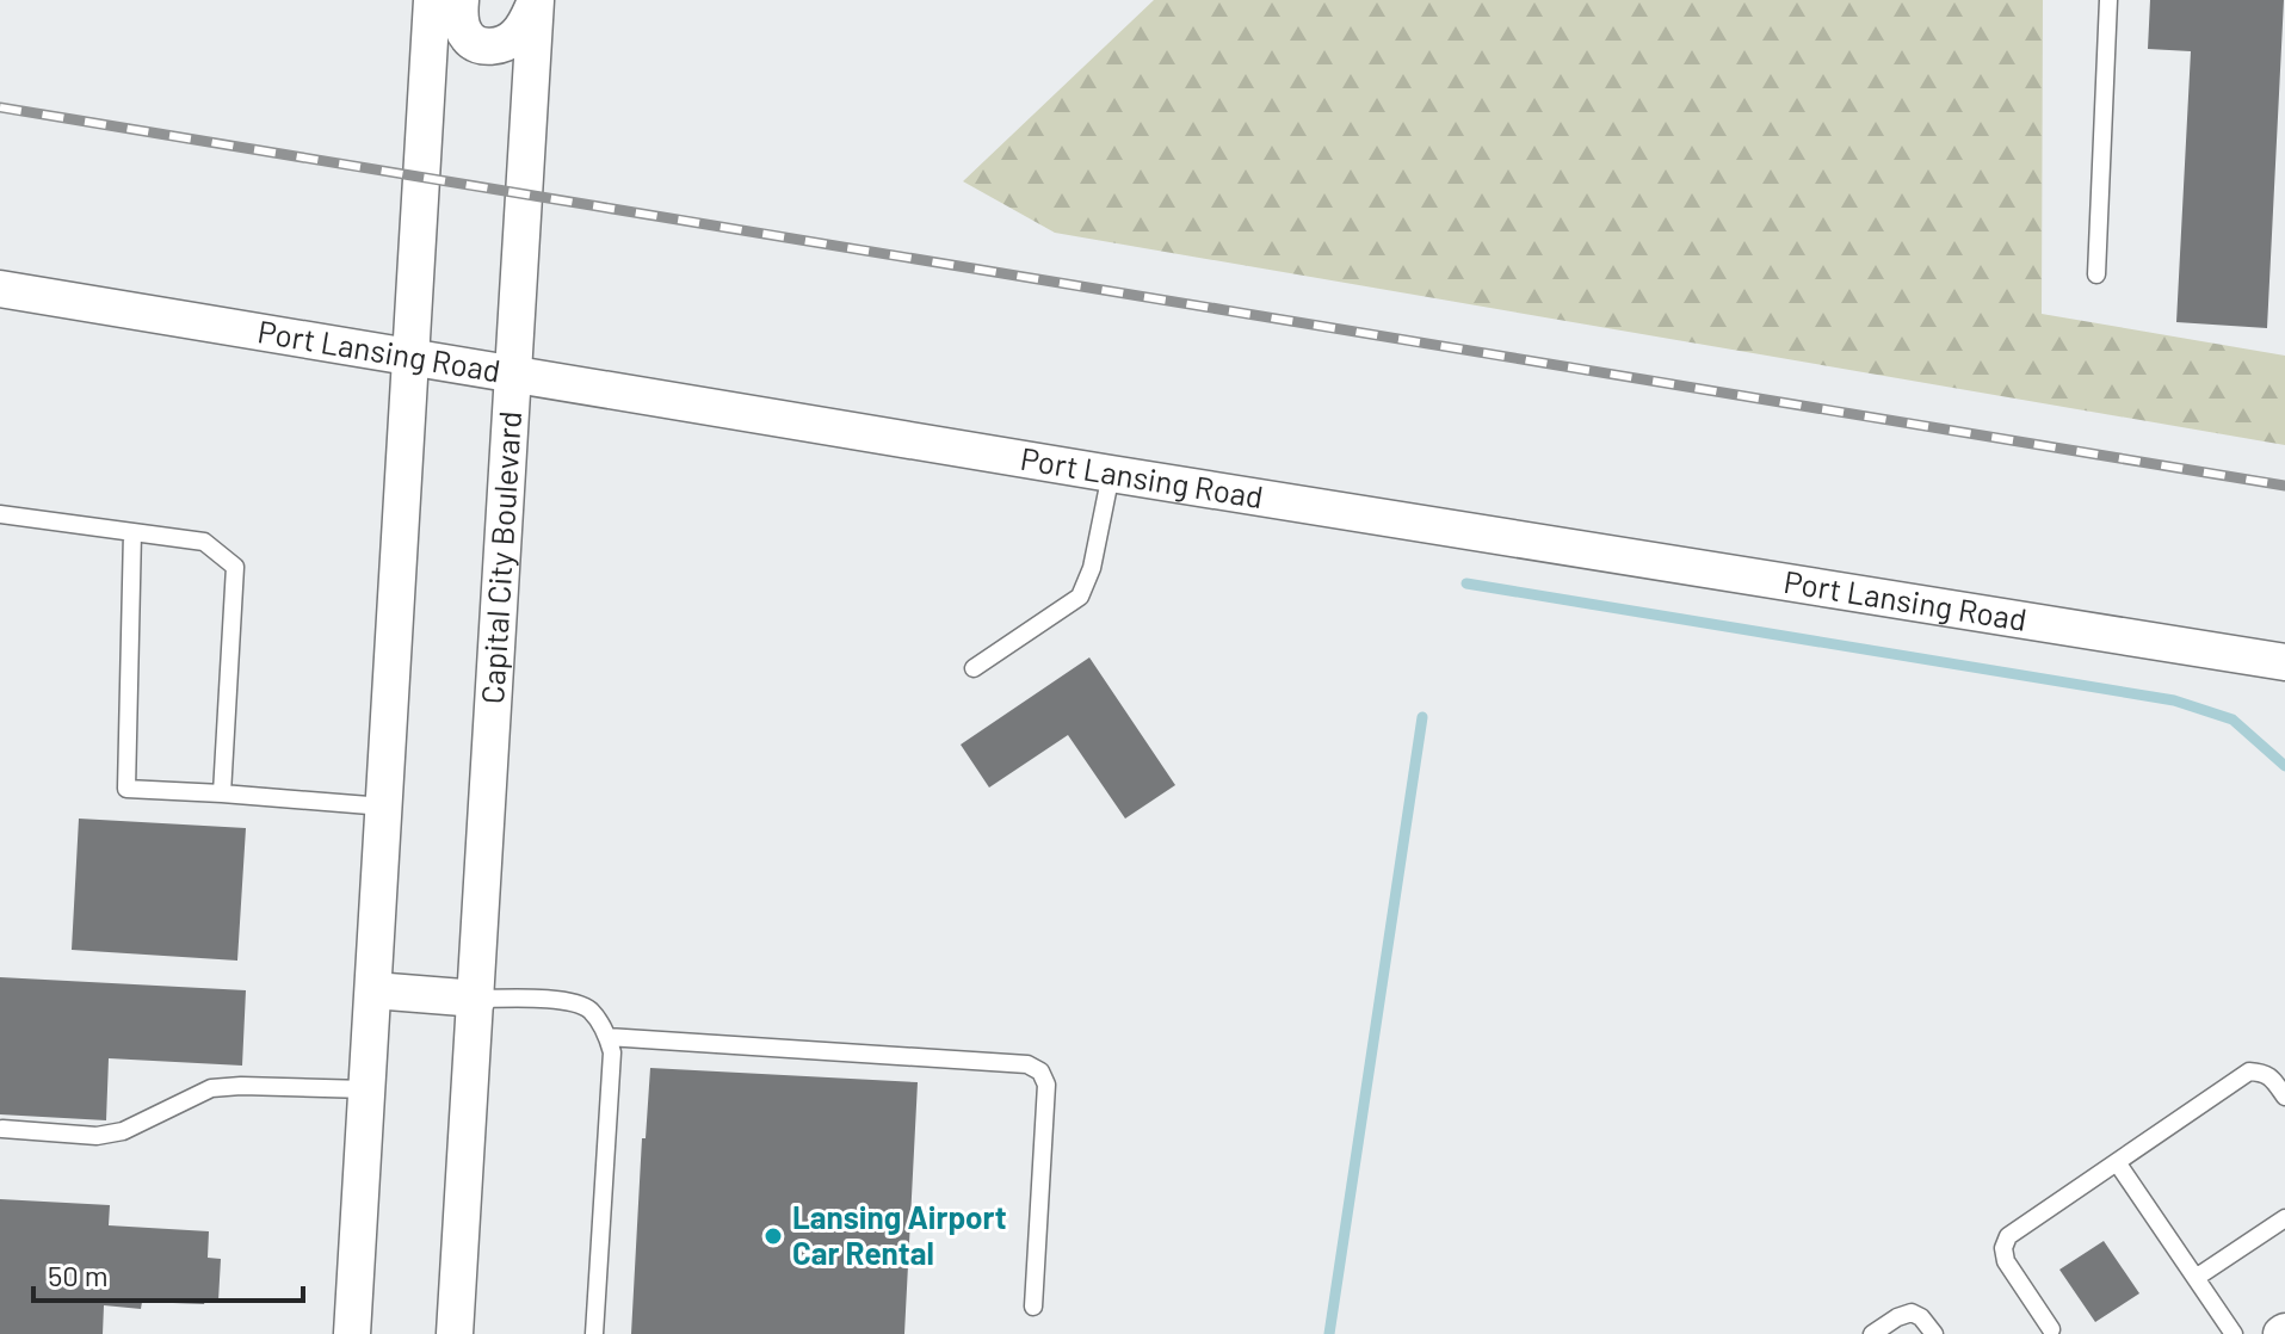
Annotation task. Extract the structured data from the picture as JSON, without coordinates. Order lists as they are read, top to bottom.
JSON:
{
  "streets": {
    "street": ["Port Lansing Road", "Capital City Boulevard"]
  },
  "crossings": [
    ["Port Lansing Road", "Capital City Boulevard"]
  ],
  "places": ["Lansing Airport Car Rental"],
  "scale_bar": "50 m"
}
